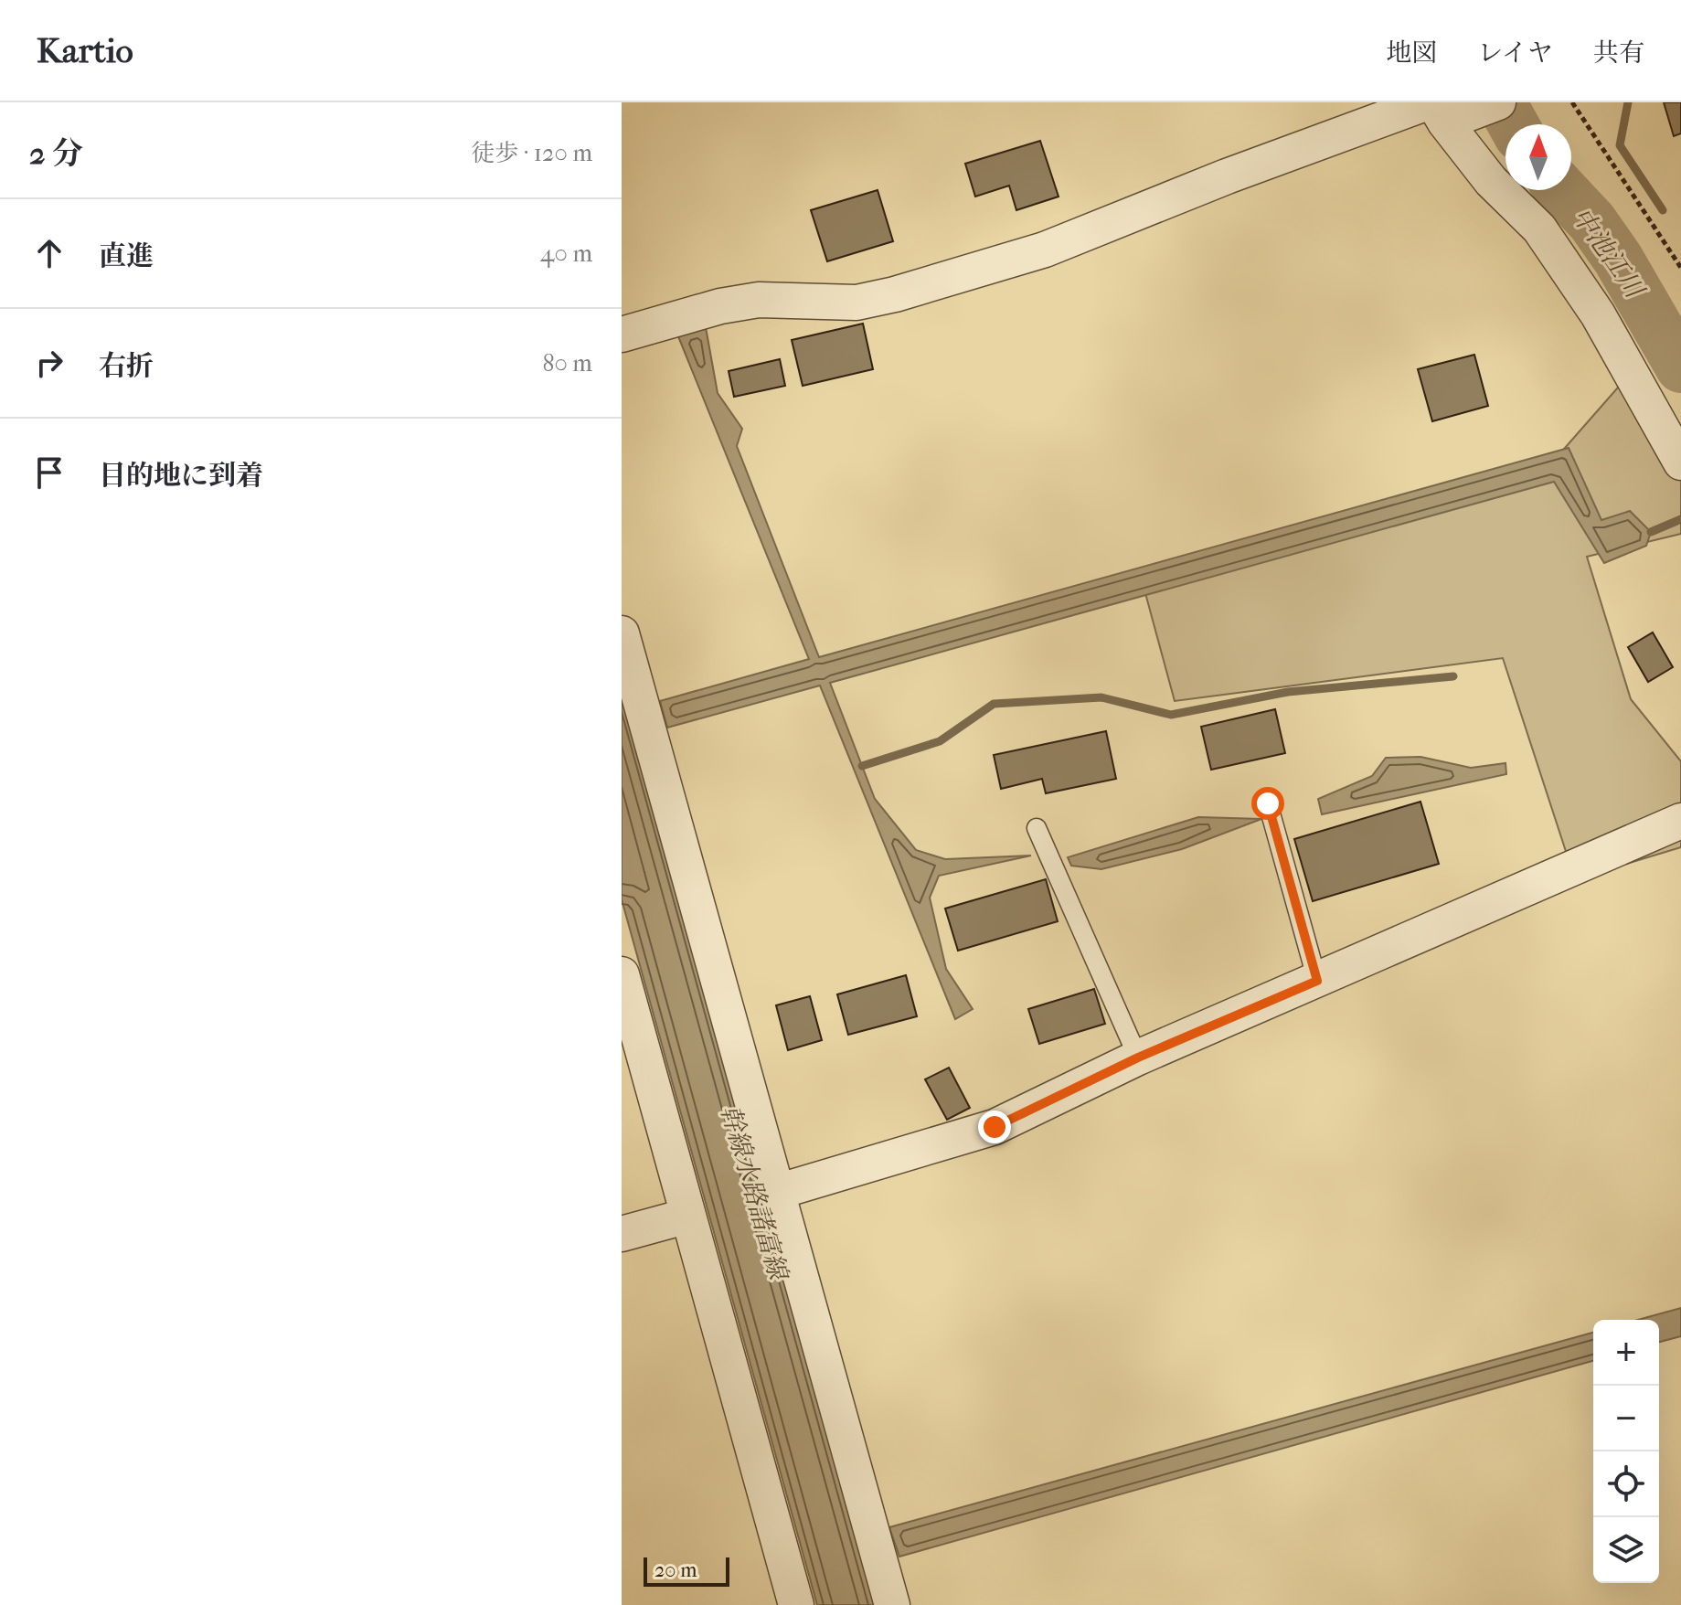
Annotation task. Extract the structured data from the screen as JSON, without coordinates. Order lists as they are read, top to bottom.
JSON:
{
  "water": ["中池江川", "幹線水路諸富線"],
  "scale_bar": "20 m",
  "north": "top",
  "page": {
    "header": "Kartio",
    "nav": ["地図", "レイヤ", "共有"],
    "heading": ["2 分", "徒歩 · 120 m"],
    "list": [
      ["直進", "40 m"],
      ["右折", "80 m"],
      "目的地に到着"
    ],
    "map_buttons": ["+", "−"],
    "scale": "20 m"
  }
}
